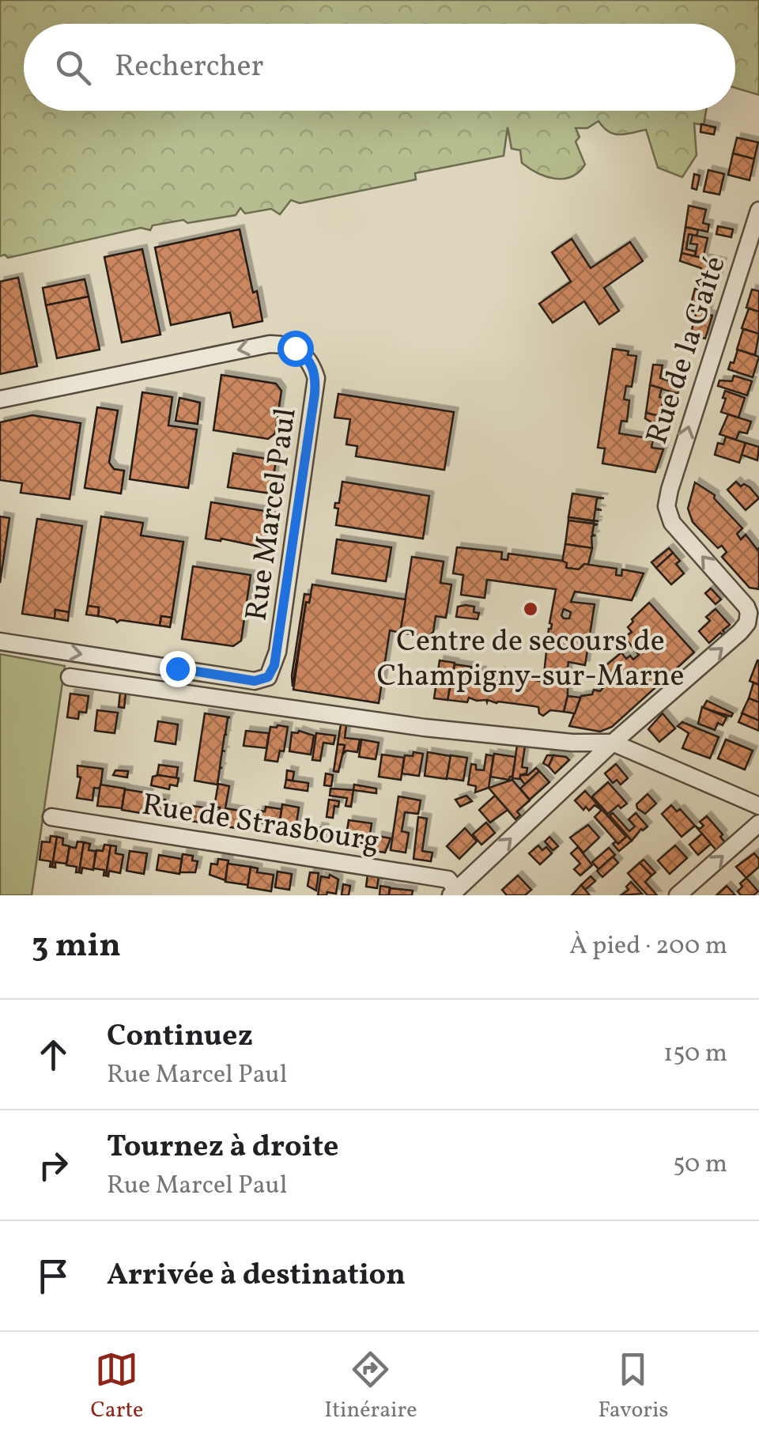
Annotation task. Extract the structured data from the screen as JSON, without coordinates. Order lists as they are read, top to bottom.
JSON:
{
  "streets": {
    "street": ["Rue de la Gaîté", "Rue Marcel Paul", "Rue de Strasbourg"]
  },
  "one_way": ["Rue de la Gaîté"],
  "places": ["Centre de secours de Champigny-sur-Marne"],
  "page": {
    "search": "Rechercher",
    "heading": ["3 min", "À pied · 200 m"],
    "list": [
      ["Continuez", "Rue Marcel Paul", "150 m"],
      ["Tournez à droite", "Rue Marcel Paul", "50 m"],
      "Arrivée à destination"
    ],
    "nav": ["Carte", "Itinéraire", "Favoris"]
  }
}
